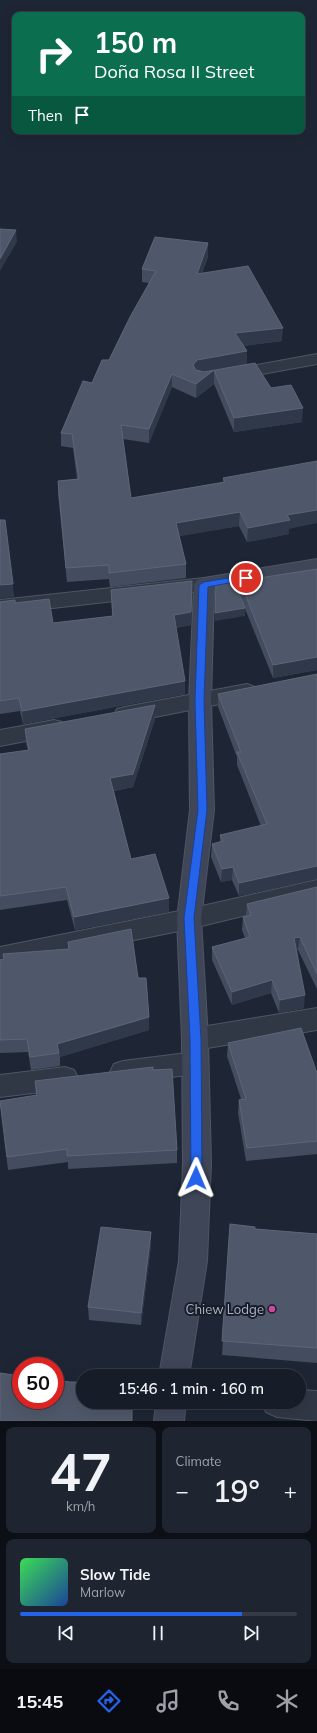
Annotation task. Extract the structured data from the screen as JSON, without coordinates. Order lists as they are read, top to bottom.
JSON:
{
  "places": ["Chiew Lodge"],
  "page": {
    "turn": ["150 m", "Doña Rosa II Street"],
    "then": "Then",
    "limit": "50",
    "trip": "15:46 · 1 min · 160 m",
    "tile": [
      ["47", "km/h"],
      "Climate"
    ],
    "heat": ["−", "19°", "+"],
    "song": ["Slow Tide", "Marlow"],
    "tabs": "15:45"
  }
}
